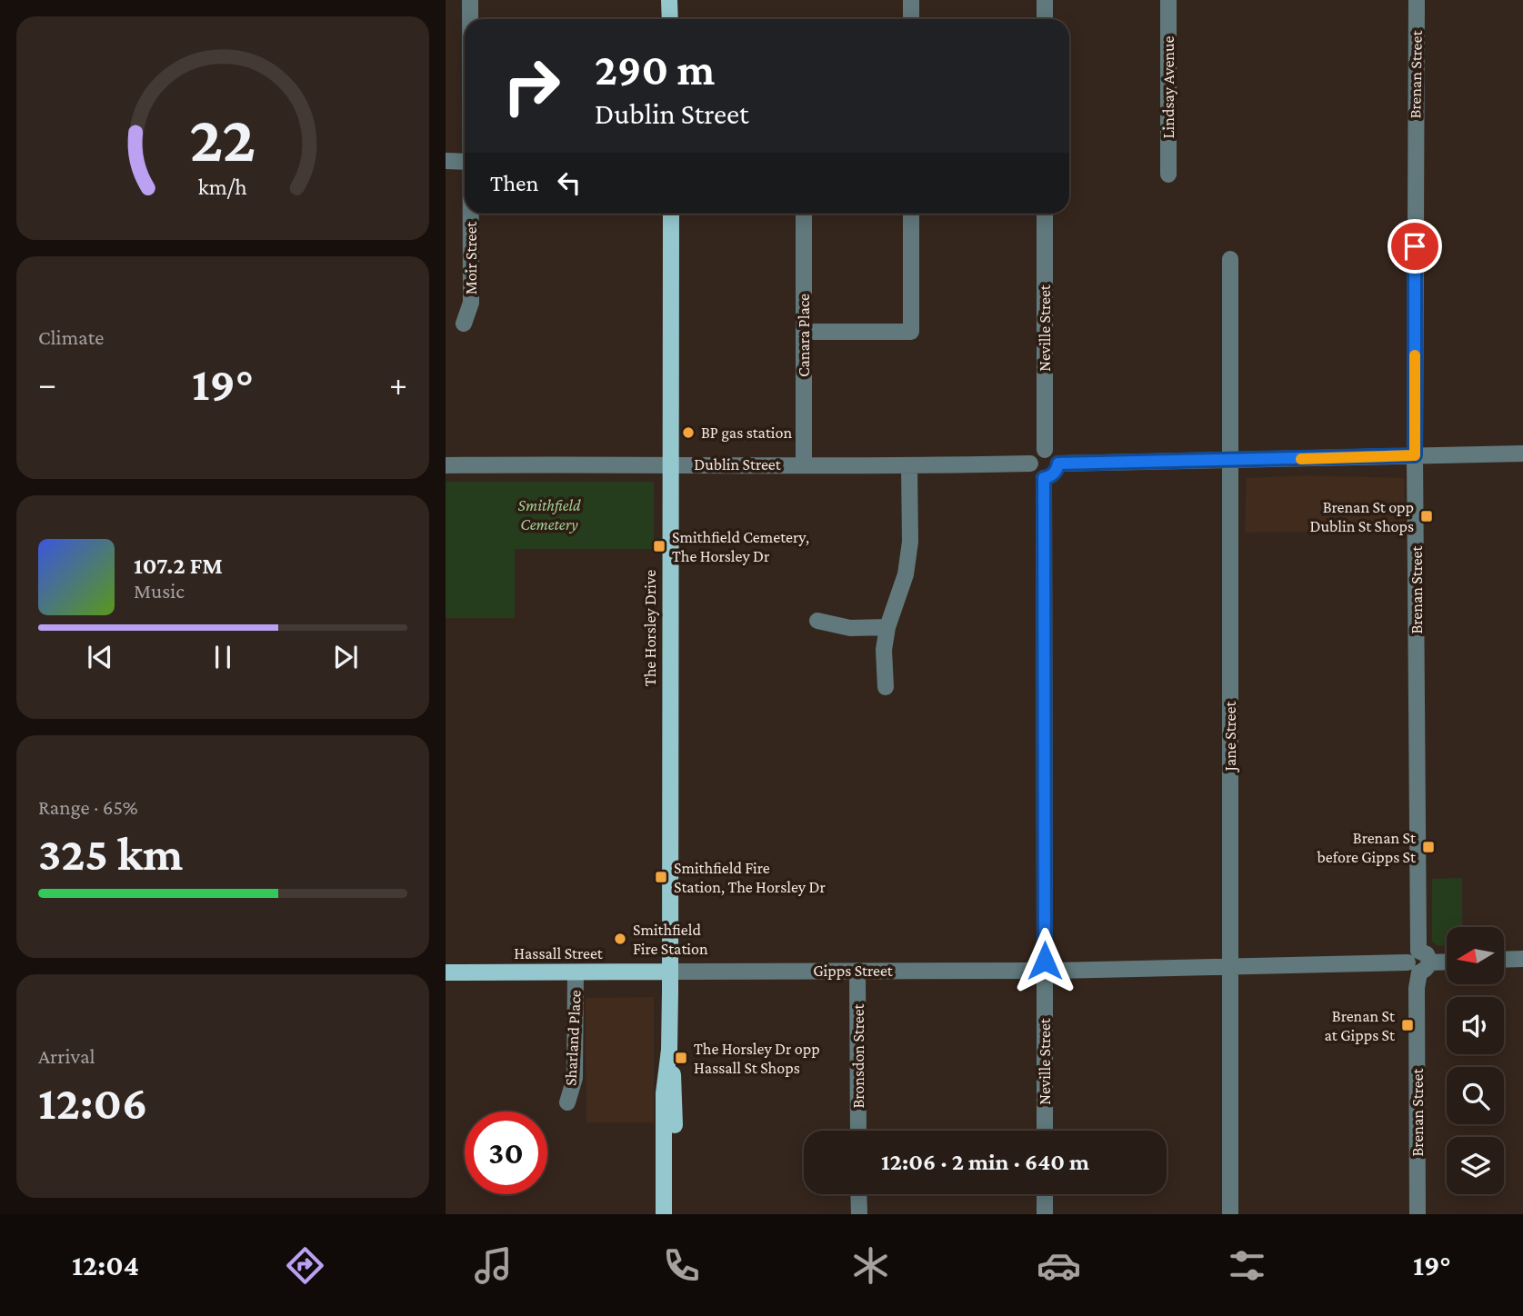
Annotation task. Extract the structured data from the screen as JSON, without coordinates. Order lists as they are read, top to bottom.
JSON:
{
  "streets": {
    "main road": ["The Horsley Drive", "Hassall Street"],
    "street": [
      "Brenan Street",
      "Lindsay Avenue",
      "Moir Street",
      "Neville Street",
      "Canara Place",
      "Dublin Street",
      "Jane Street",
      "Gipps Street",
      "Sharland Place",
      "Bronsdon Street"
    ]
  },
  "crossings": [
    ["Brenan Street", "Gipps Street"],
    ["Neville Street", "Dublin Street"],
    ["Neville Street", "Gipps Street"],
    ["Canara Place", "Dublin Street"],
    ["Dublin Street", "The Horsley Drive"],
    ["The Horsley Drive", "Hassall Street"],
    ["The Horsley Drive", "Gipps Street"],
    ["Jane Street", "Gipps Street"],
    ["Hassall Street", "Gipps Street"],
    ["Hassall Street", "Sharland Place"],
    ["Gipps Street", "Bronsdon Street"]
  ],
  "parks": ["Smithfield Cemetery"],
  "places": {
    "other": ["BP gas station", "Smithfield Fire Station"],
    "transit": [
      "Brenan St opp Dublin St Shops",
      "Smithfield Cemetery, The Horsley Dr",
      "Brenan St before Gipps St",
      "Smithfield Fire Station, The Horsley Dr",
      "Brenan St at Gipps St",
      "The Horsley Dr opp Hassall St Shops"
    ]
  },
  "north": "left",
  "page": {
    "turn": ["290 m", "Dublin Street"],
    "then": "Then",
    "tile": [
      "Climate",
      ["Range · 65%", "325 km"],
      ["Arrival", "12:06"]
    ],
    "heat": ["−", "19°", "+"],
    "song": ["107.2 FM", "Music"],
    "limit": "30",
    "trip": "12:06 · 2 min · 640 m",
    "tabs": ["12:04", "19°"],
    "gauge": ["22", "km/h"]
  }
}
